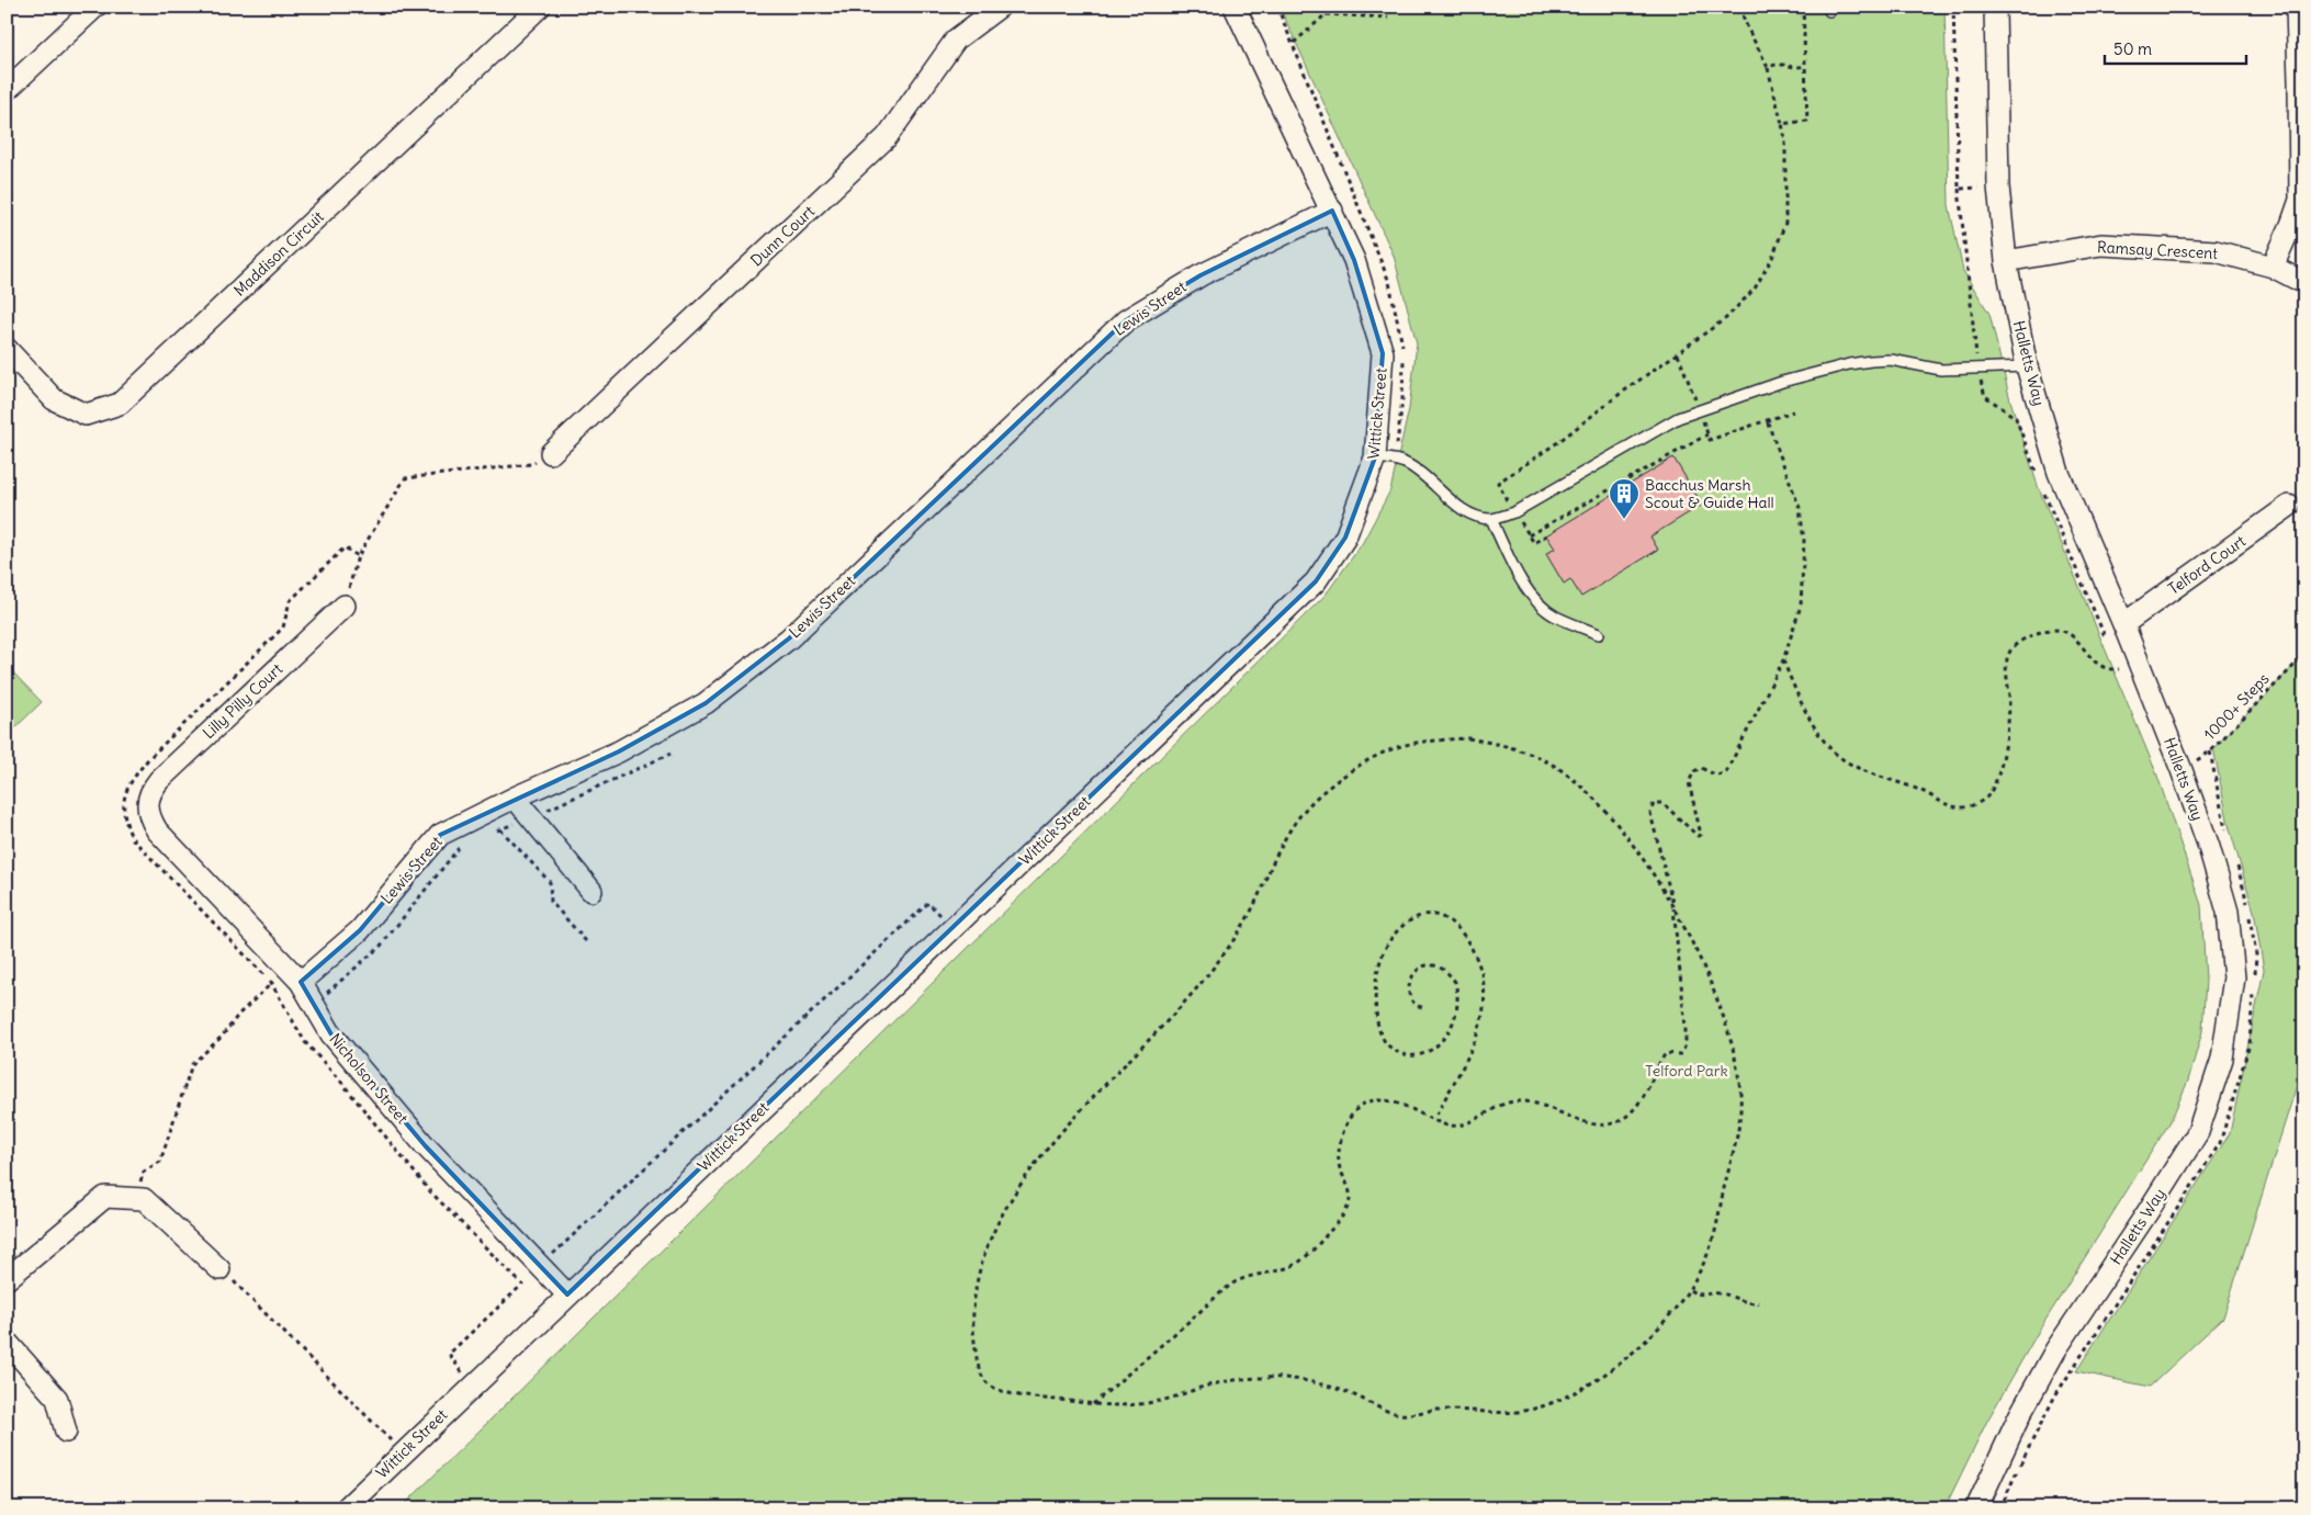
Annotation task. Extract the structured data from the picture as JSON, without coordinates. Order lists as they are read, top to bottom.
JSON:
{
  "streets": {
    "street": [
      "Dunn Court",
      "Ramsay Crescent",
      "Maddison Circuit",
      "Lewis Street",
      "Halletts Way",
      "Wittick Street",
      "Telford Court",
      "Lilly Pilly Court",
      "Nicholson Street"
    ],
    "path": ["1000+ Steps"]
  },
  "crossings": [
    ["Ramsay Crescent", "Halletts Way"],
    ["Lewis Street", "Wittick Street"],
    ["Lewis Street", "Nicholson Street"],
    ["Halletts Way", "Telford Court"],
    ["Halletts Way", "1000+ Steps"],
    ["Wittick Street", "Nicholson Street"],
    ["Lilly Pilly Court", "Nicholson Street"]
  ],
  "parks": ["Telford Park"],
  "places": {
    "building": ["Bacchus Marsh Scout & Guide Hall"]
  },
  "scale_bar": "50 m"
}
